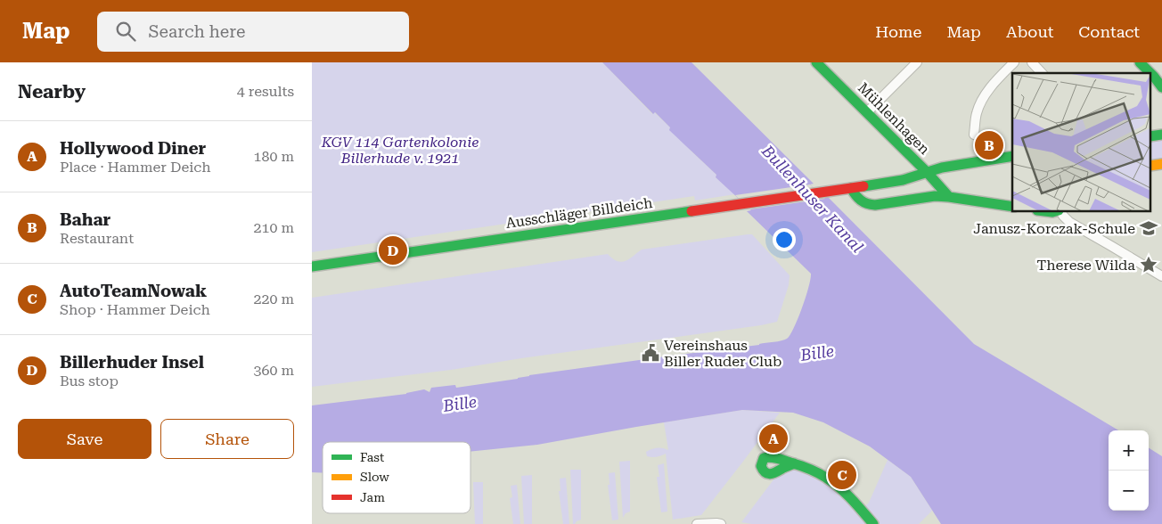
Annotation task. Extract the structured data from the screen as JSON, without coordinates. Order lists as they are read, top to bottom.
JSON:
{
  "streets": {
    "street": ["Mühlenhagen", "Ausschläger Billdeich"]
  },
  "crossings": [
    ["Mühlenhagen", "Ausschläger Billdeich"]
  ],
  "water": ["Bullenhuser Kanal", "Bille"],
  "parks": ["KGV 114 Gartenkolonie Billerhude v. 1921"],
  "places": {
    "school or university": ["Janusz-Korczak-Schule"],
    "place": ["Therese Wilda"],
    "public building": ["Vereinshaus Biller Ruder Club"]
  },
  "legend": ["Fast", "Slow", "Jam"],
  "page": {
    "header": "Map",
    "search": "Search here",
    "nav": [
      "Home",
      "Map",
      "About",
      "Contact"
    ],
    "heading": ["Nearby", "4 results"],
    "list": [
      {
        "mark": "A",
        "name": "Hollywood Diner",
        "note": "Place · Hammer Deich",
        "value": "180 m"
      },
      {
        "mark": "B",
        "name": "Bahar",
        "note": "Restaurant",
        "value": "210 m"
      },
      {
        "mark": "C",
        "name": "AutoTeamNowak",
        "note": "Shop · Hammer Deich",
        "value": "220 m"
      },
      {
        "mark": "D",
        "name": "Billerhuder Insel",
        "note": "Bus stop",
        "value": "360 m"
      }
    ],
    "pins": [
      "B",
      "D",
      "A",
      "C"
    ],
    "buttons": ["Save", "Share"],
    "map_buttons": ["+", "−"]
  }
}
